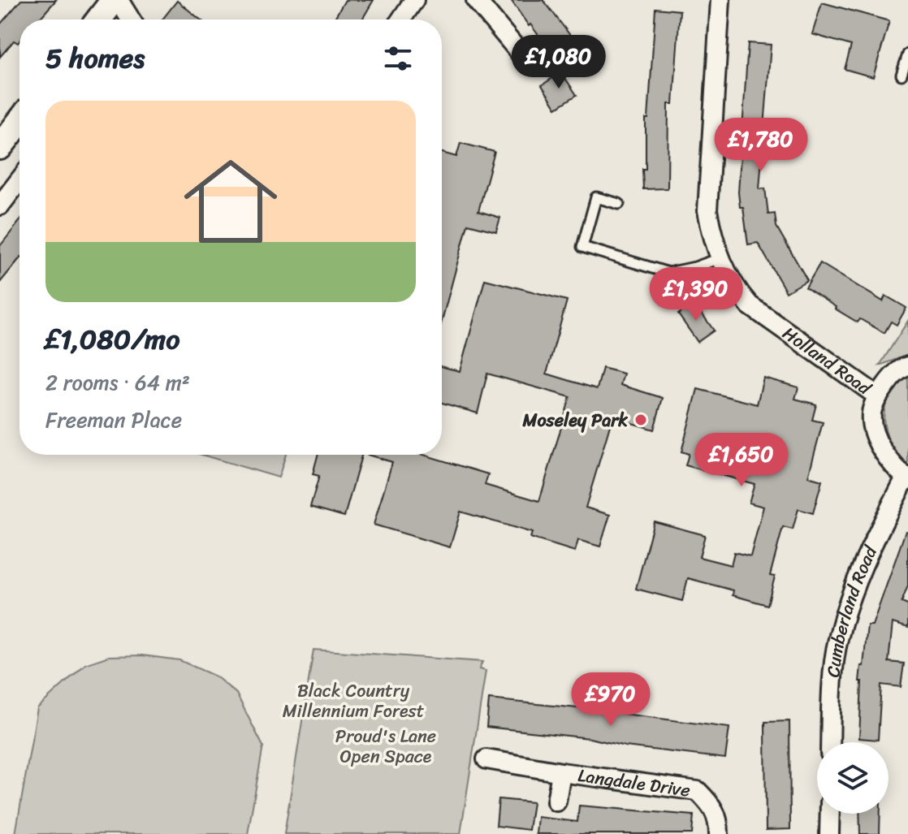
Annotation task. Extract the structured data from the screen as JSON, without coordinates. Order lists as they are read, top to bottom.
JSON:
{
  "streets": {
    "street": ["Holland Road", "Cumberland Road", "Langdale Drive"]
  },
  "parks": ["Black Country Millennium Forest", "Proud's Lane Open Space"],
  "places": ["Moseley Park"],
  "page": {
    "heading": "5 homes",
    "price": [
      "£1,080",
      "£1,780",
      "£1,390",
      "£1,650",
      "£970"
    ],
    "list": [
      {
        "name": "£1,080/mo",
        "note": "2 rooms · 64 m² · Freeman Place"
      }
    ]
  }
}
